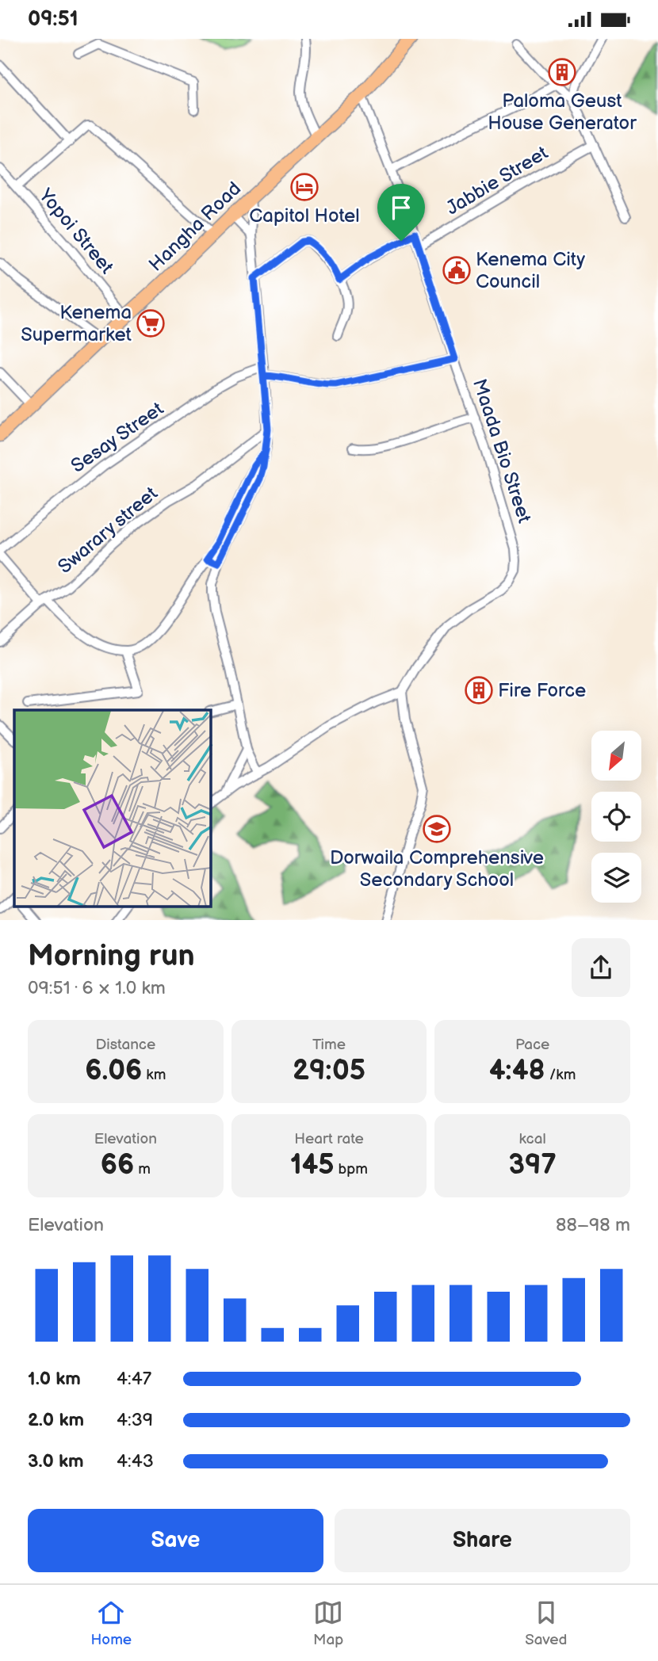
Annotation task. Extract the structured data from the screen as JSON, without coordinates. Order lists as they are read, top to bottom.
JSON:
{
  "streets": {
    "highway": ["Hangha Road"],
    "street": [
      "Jabbie Street",
      "Yopoi Street",
      "Sesay Street",
      "Maada Bio Street",
      "Swarary street"
    ]
  },
  "crossings": [
    ["Jabbie Street", "Maada Bio Street"],
    ["Hangha Road", "Yopoi Street"],
    ["Hangha Road", "Maada Bio Street"]
  ],
  "places": {
    "building": ["Paloma Geust House Generator", "Fire Force"],
    "hotel": ["Capitol Hotel"],
    "public building": ["Kenema City Council"],
    "supermarket": ["Kenema Supermarket"],
    "school or university": ["Dorwaila Comprehensive Secondary School"]
  },
  "north": "bottom left",
  "page": {
    "status": "09:51",
    "heading": ["Morning run", "09:51 · 6 × 1.0 km"],
    "stats": [
      ["Distance", "6.06 km"],
      ["Time", "29:05"],
      ["Pace", "4:48 /km"],
      ["Elevation", "66 m"],
      ["Heart rate", "145 bpm"],
      ["kcal", "397"]
    ],
    "chart": ["Elevation", "88–98 m"],
    "list": [
      {
        "name": "1.0 km",
        "note": "4:47"
      },
      {
        "name": "2.0 km",
        "note": "4:39"
      },
      {
        "name": "3.0 km",
        "note": "4:43"
      }
    ],
    "buttons": ["Save", "Share"],
    "tabs": ["Home", "Map", "Saved"]
  }
}
